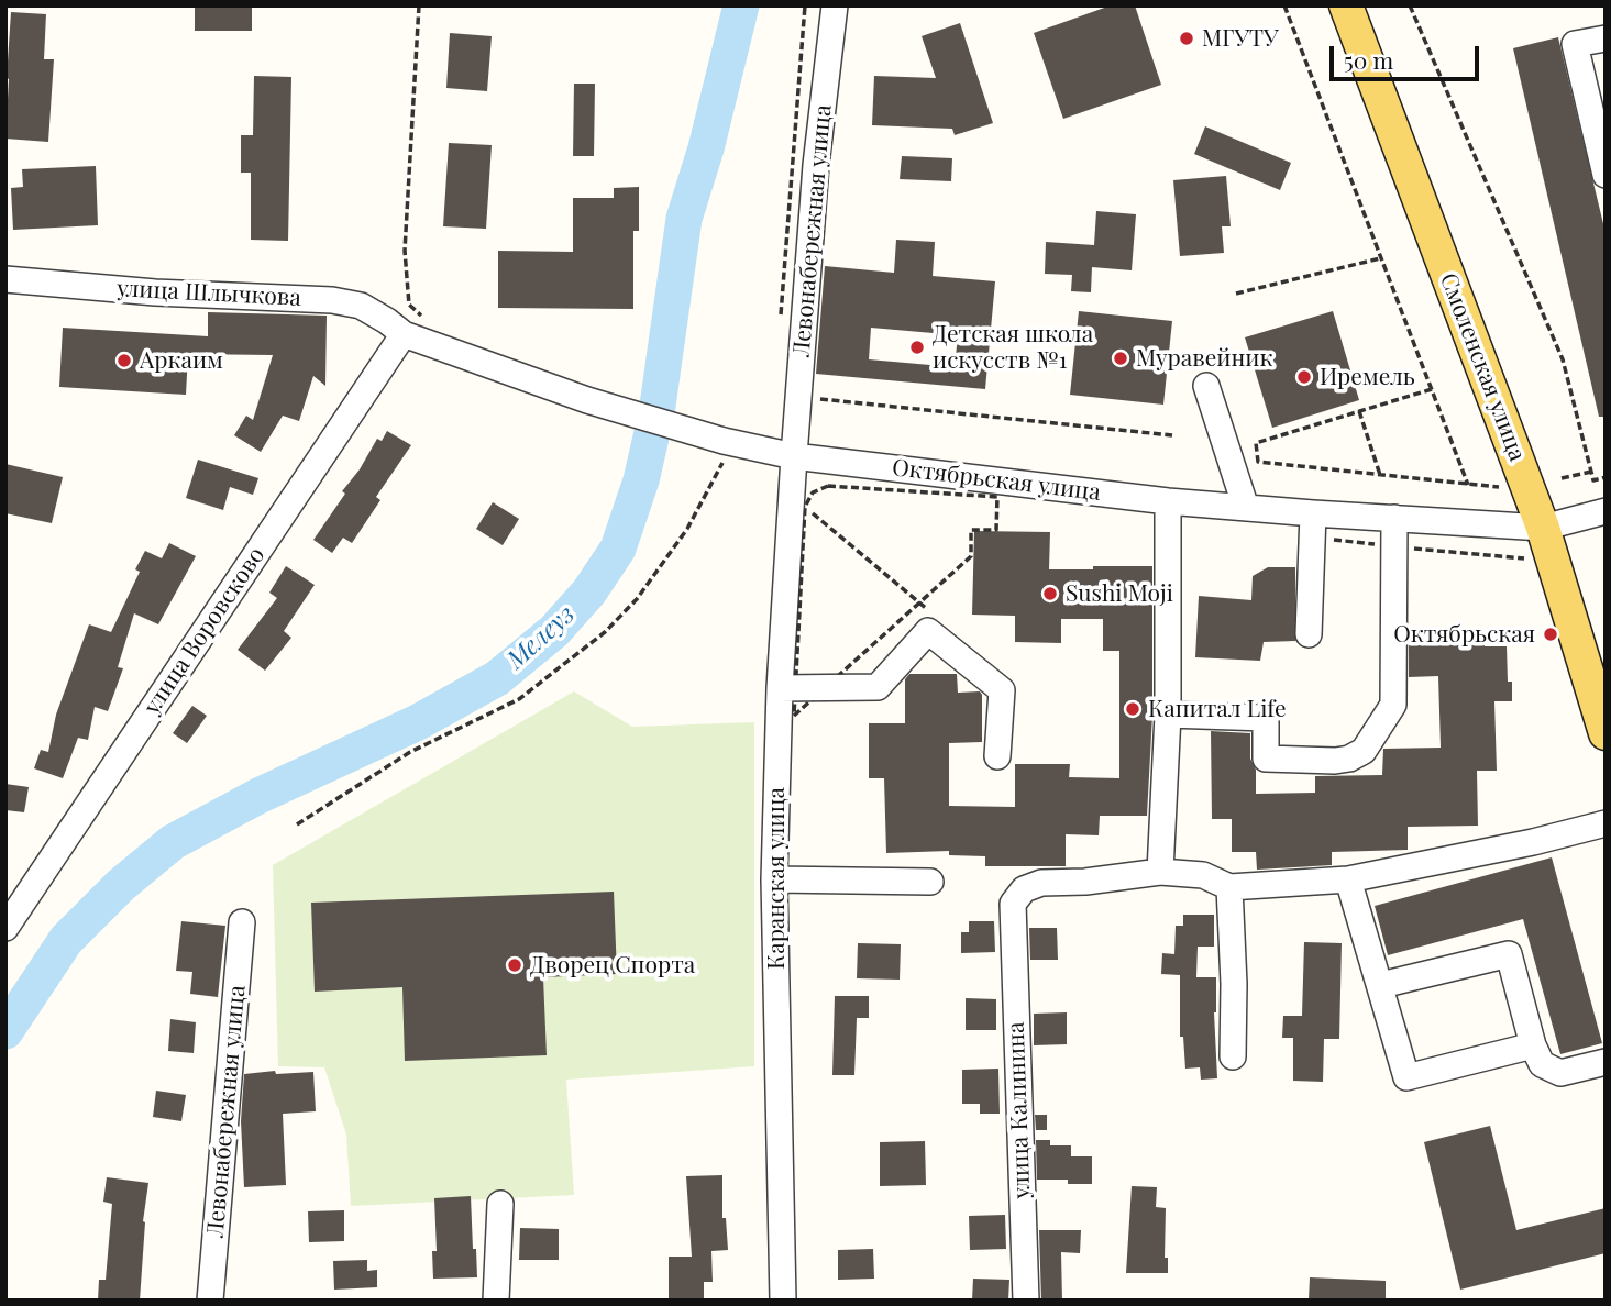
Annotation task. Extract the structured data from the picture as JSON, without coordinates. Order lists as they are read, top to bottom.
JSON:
{
  "streets": {
    "main road": ["Смоленская улица"],
    "street": [
      "Левонабережная улица",
      "улица Шлычкова",
      "Октябрьская улица",
      "улица Воровсково",
      "Каранская улица",
      "улица Калинина"
    ]
  },
  "crossings": [
    ["Левонабережная улица", "Октябрьская улица"],
    ["Левонабережная улица", "Каранская улица"],
    ["улица Шлычкова", "Октябрьская улица"],
    ["улица Шлычкова", "улица Воровсково"],
    ["Смоленская улица", "Октябрьская улица"],
    ["Октябрьская улица", "улица Воровсково"],
    ["Октябрьская улица", "Каранская улица"]
  ],
  "water": ["Мелеуз"],
  "places": [
    "МГУТУ",
    "Детская школа искусств №1",
    "Муравейник",
    "Аркаим",
    "Иремель",
    "Sushi Moji",
    "Октябрьская",
    "Капитал Life",
    "Дворец Спорта"
  ],
  "scale_bar": "50 m"
}
